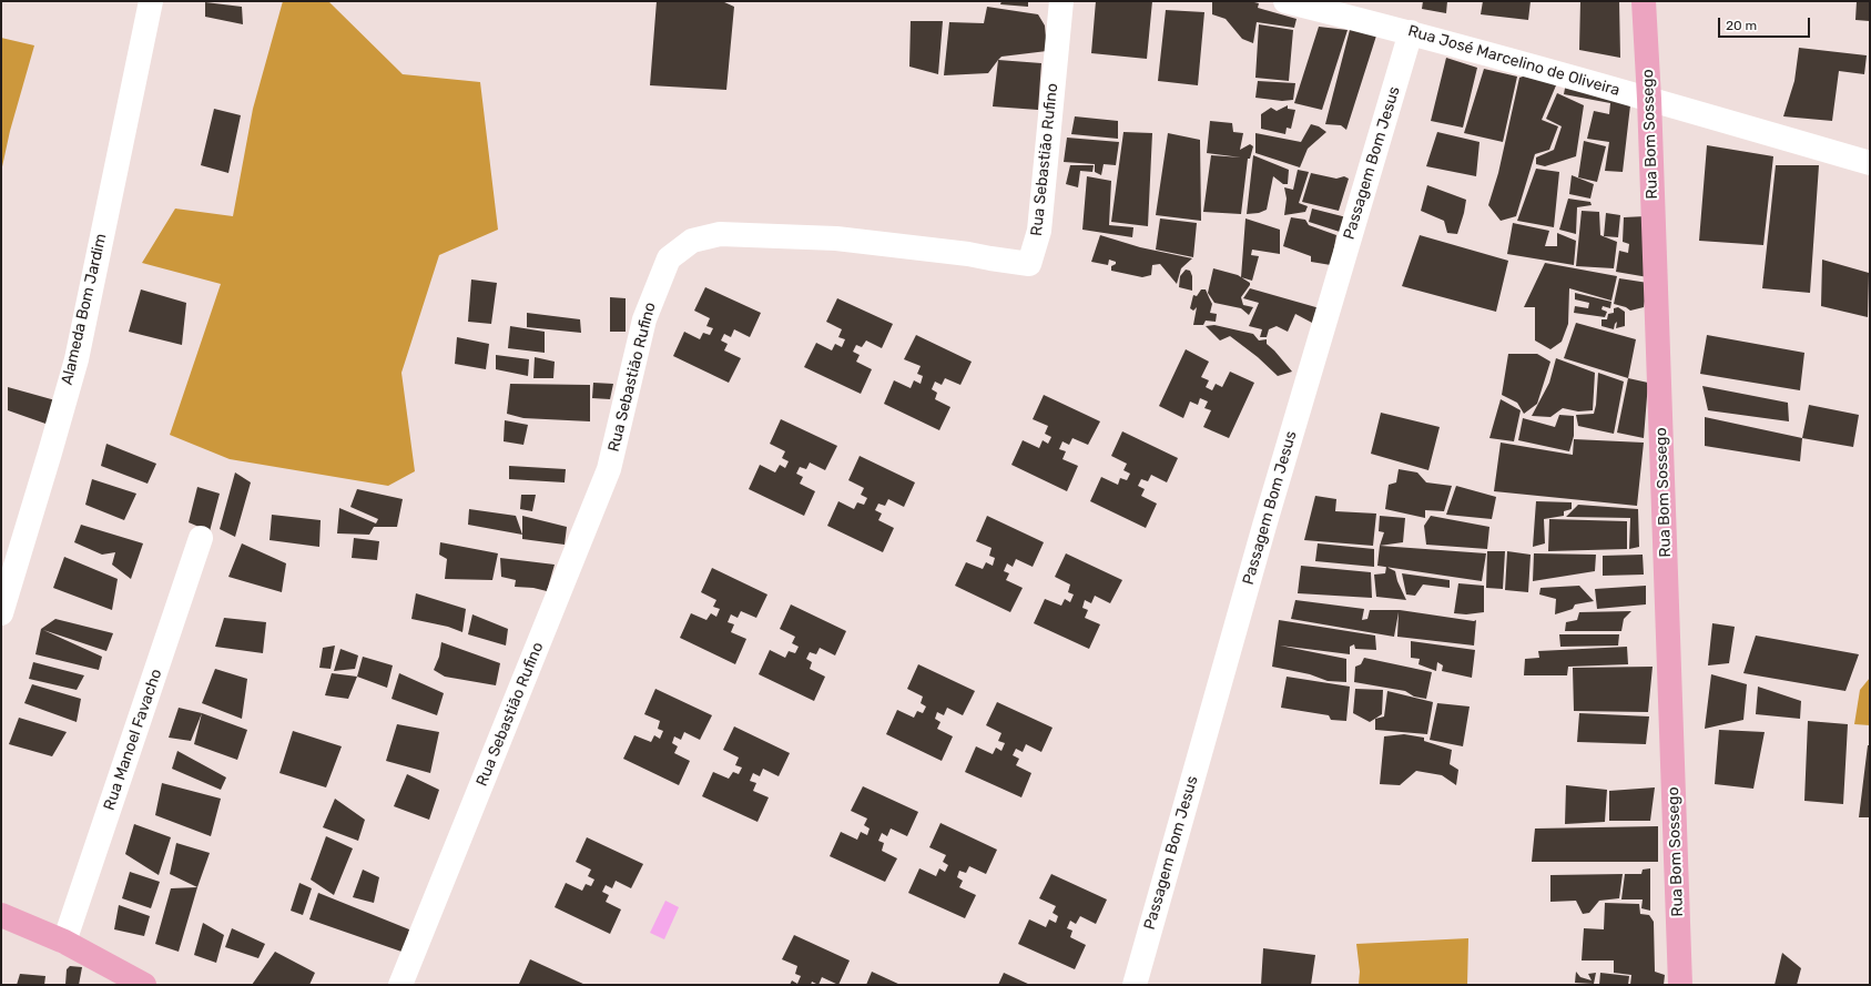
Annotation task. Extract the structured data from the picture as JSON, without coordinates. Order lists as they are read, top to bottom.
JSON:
{
  "streets": {
    "main road": ["Rua Bom Sossego"],
    "street": [
      "Rua José Marcelino de Oliveira",
      "Rua Sebastião Rufino",
      "Passagem Bom Jesus",
      "Alameda Bom Jardim",
      "Rua Manoel Favacho"
    ]
  },
  "crossings": [
    ["Rua José Marcelino de Oliveira", "Rua Bom Sossego"],
    ["Rua José Marcelino de Oliveira", "Passagem Bom Jesus"]
  ],
  "scale_bar": "20 m"
}
